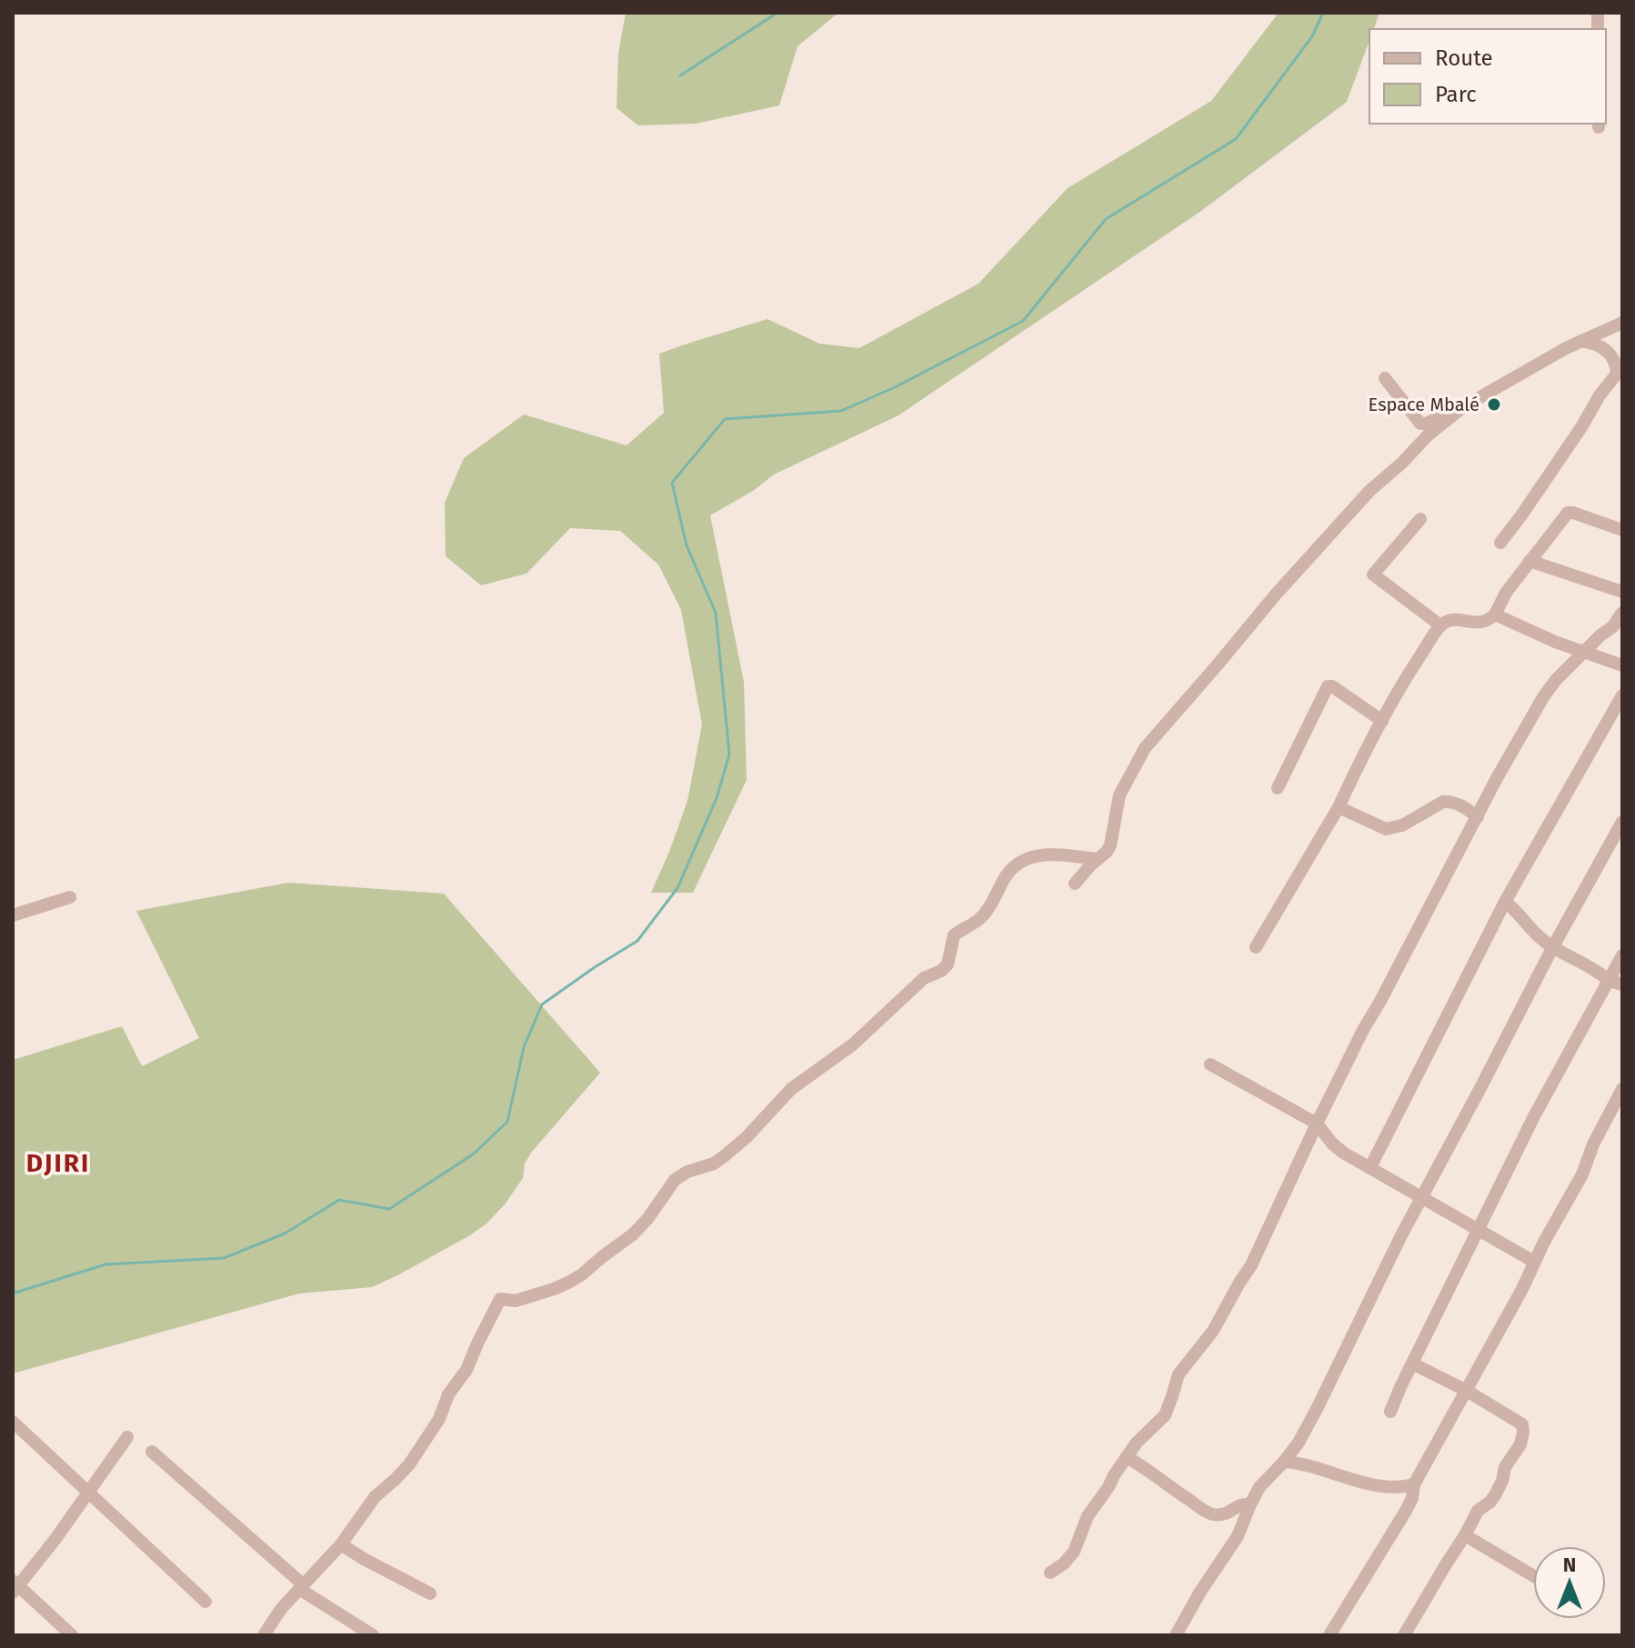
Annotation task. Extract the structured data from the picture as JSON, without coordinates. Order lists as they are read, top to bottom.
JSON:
{
  "districts": ["DJIRI"],
  "places": ["Espace Mbalé"],
  "legend": ["Route", "Parc"],
  "north": "top"
}
